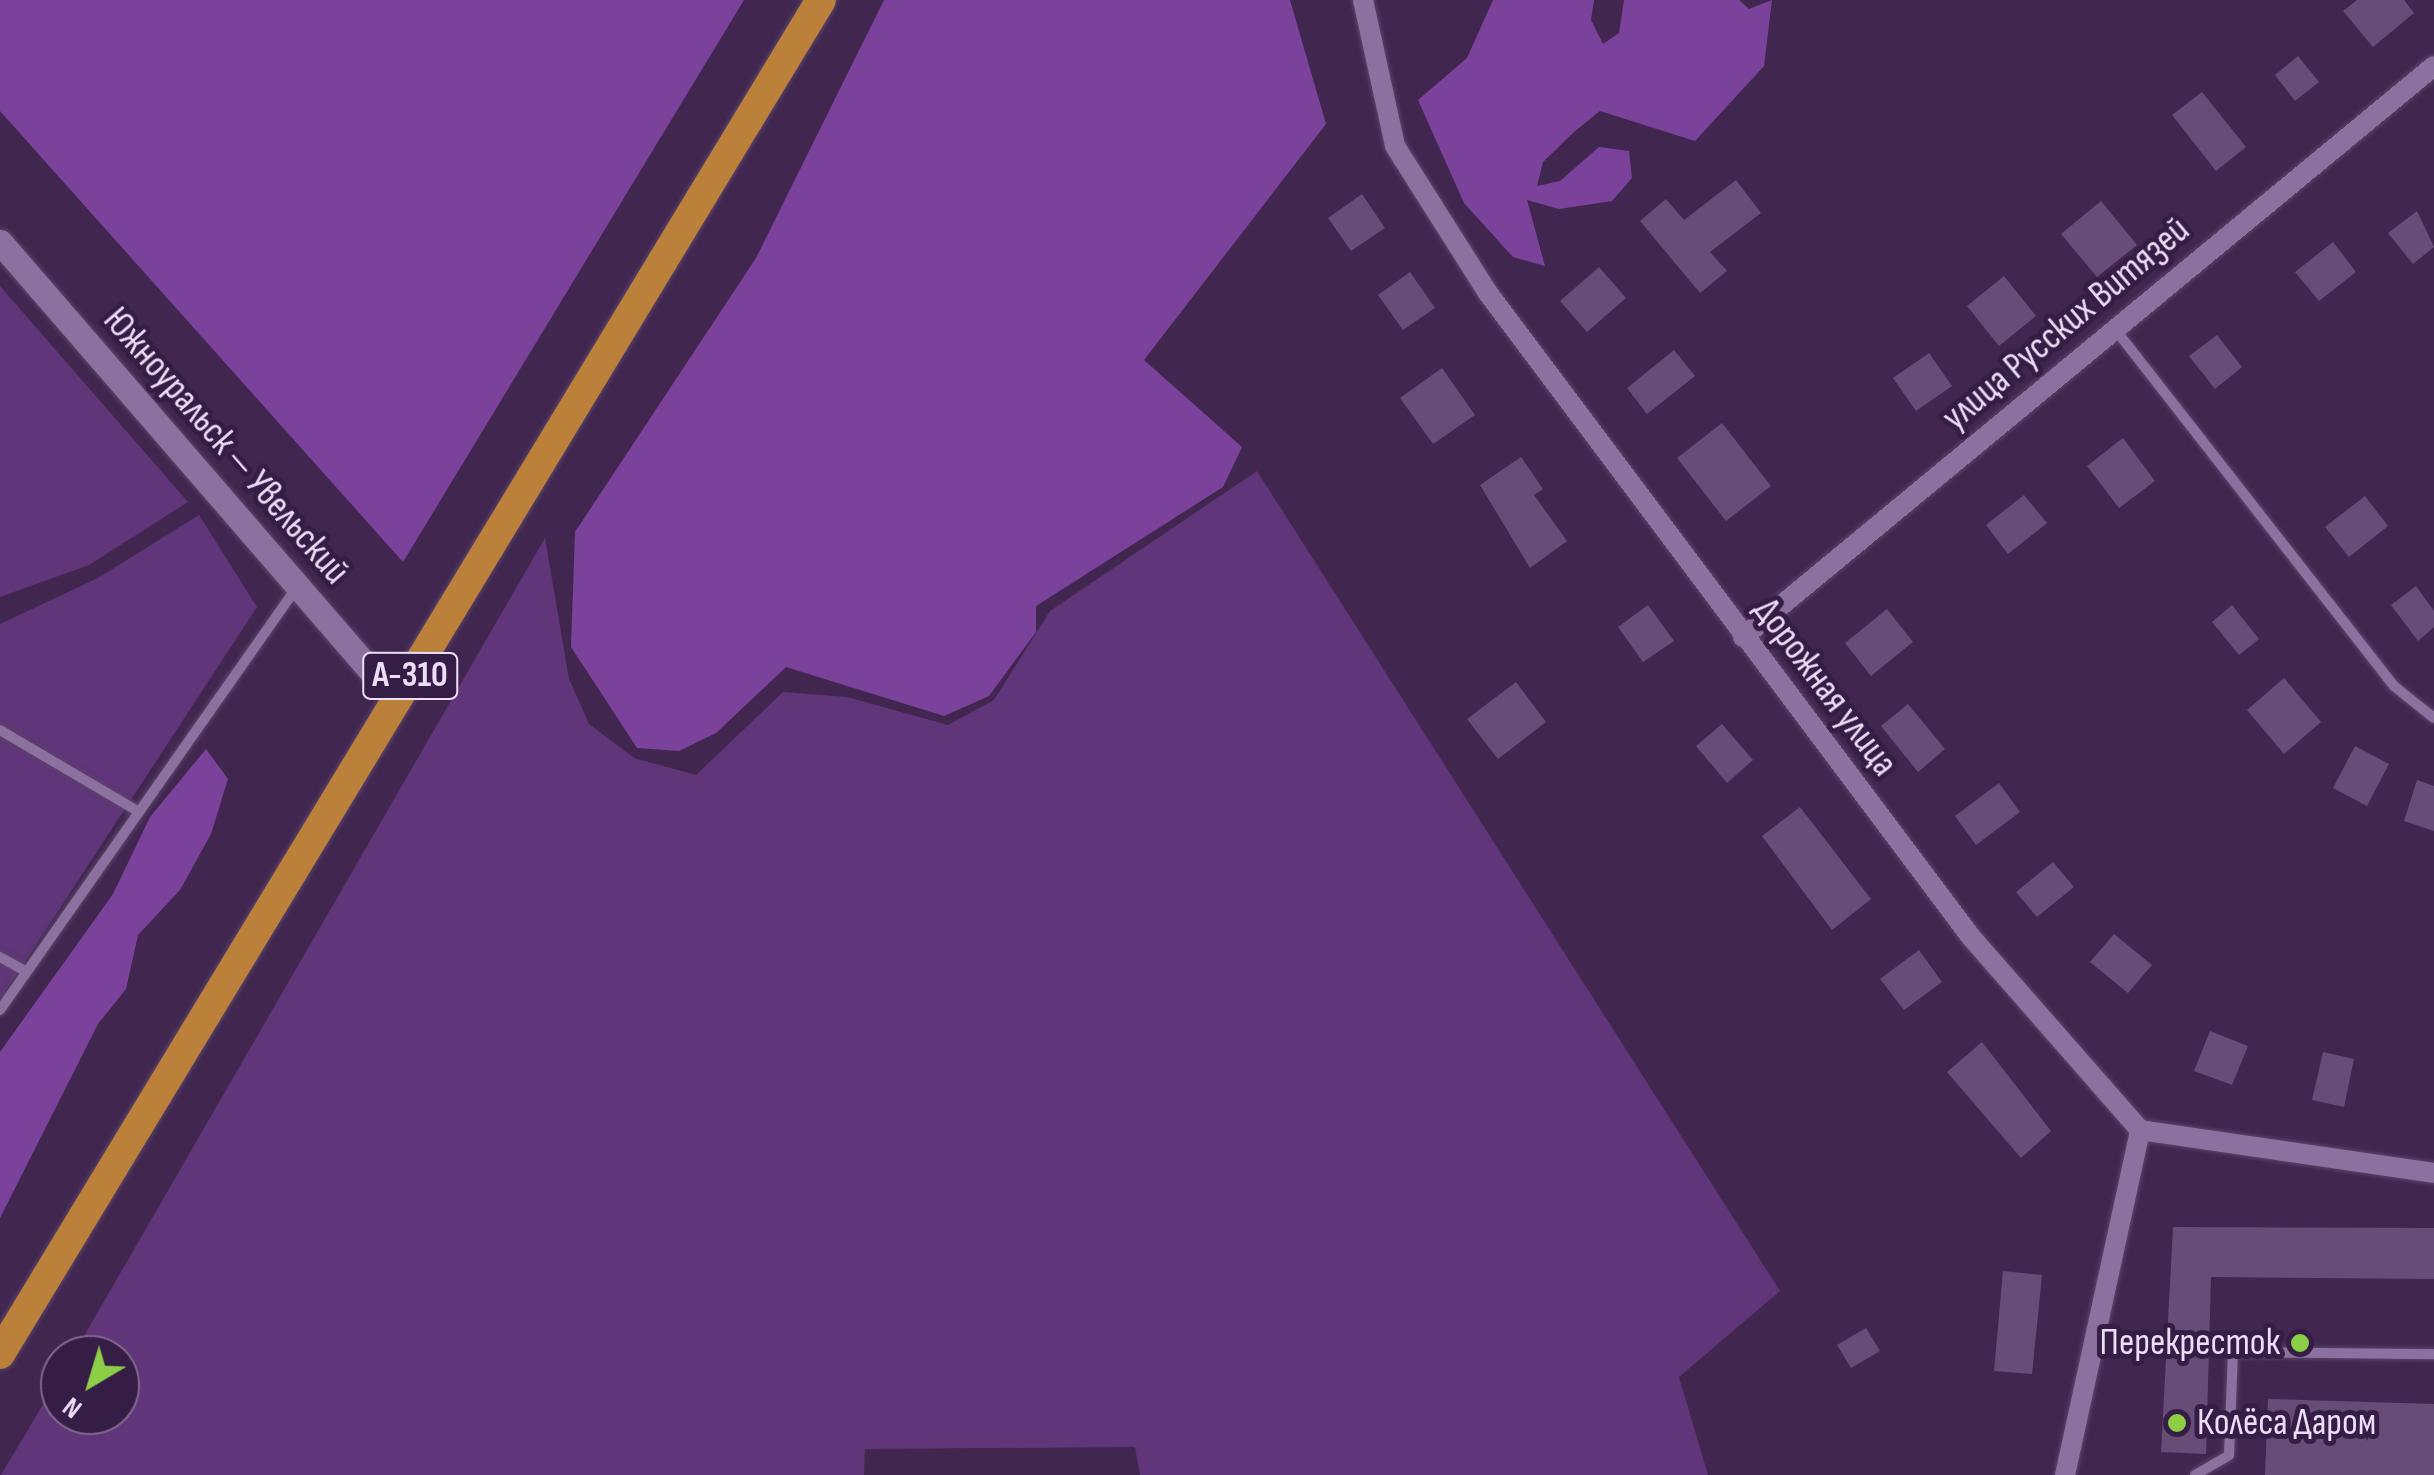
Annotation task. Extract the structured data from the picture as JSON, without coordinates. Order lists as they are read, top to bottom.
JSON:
{
  "streets": {
    "highway": ["А-310"],
    "street": ["улица Русских Витязей", "Южноуральск — Увельский", "Дорожная улица"]
  },
  "crossings": [
    ["улица Русских Витязей", "Дорожная улица"],
    ["Южноуральск — Увельский", "А-310"]
  ],
  "places": ["Перекресток", "Колёса Даром"],
  "north": "bottom left"
}
